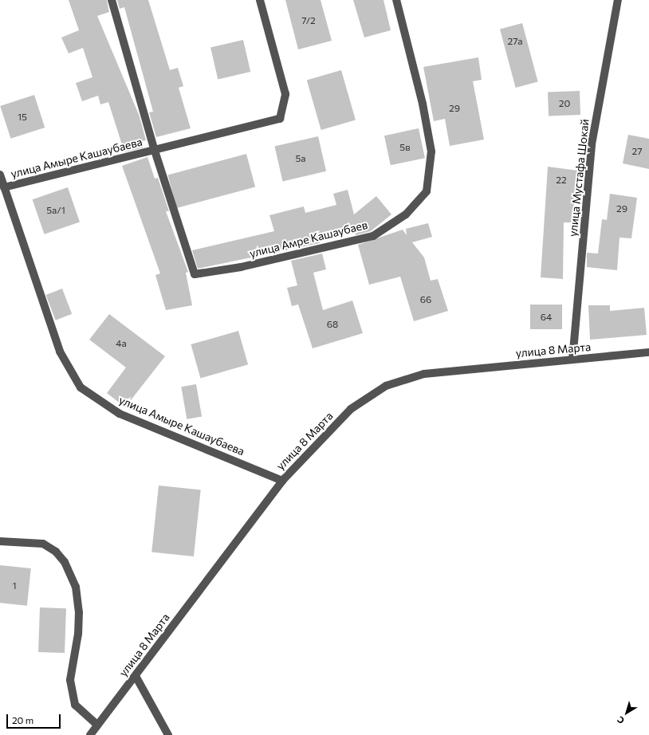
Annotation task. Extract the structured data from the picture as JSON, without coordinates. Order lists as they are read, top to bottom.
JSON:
{
  "streets": {
    "street": [
      "улица Амыре Кашаубаева",
      "улица Мустафа Шокай",
      "улица Амре Кашаубаев",
      "улица 8 Марта"
    ]
  },
  "crossings": [
    ["улица Амыре Кашаубаева", "улица Амре Кашаубаев"],
    ["улица Амыре Кашаубаева", "улица 8 Марта"],
    ["улица Мустафа Шокай", "улица 8 Марта"]
  ],
  "house_numbers": [
    "7/2",
    "27а",
    "20",
    "29",
    "15",
    "5в",
    "27",
    "5а",
    "22",
    "29",
    "5а/1",
    "66",
    "64",
    "68",
    "4а",
    "1"
  ],
  "scale_bar": "20 m",
  "north": "bottom left"
}
